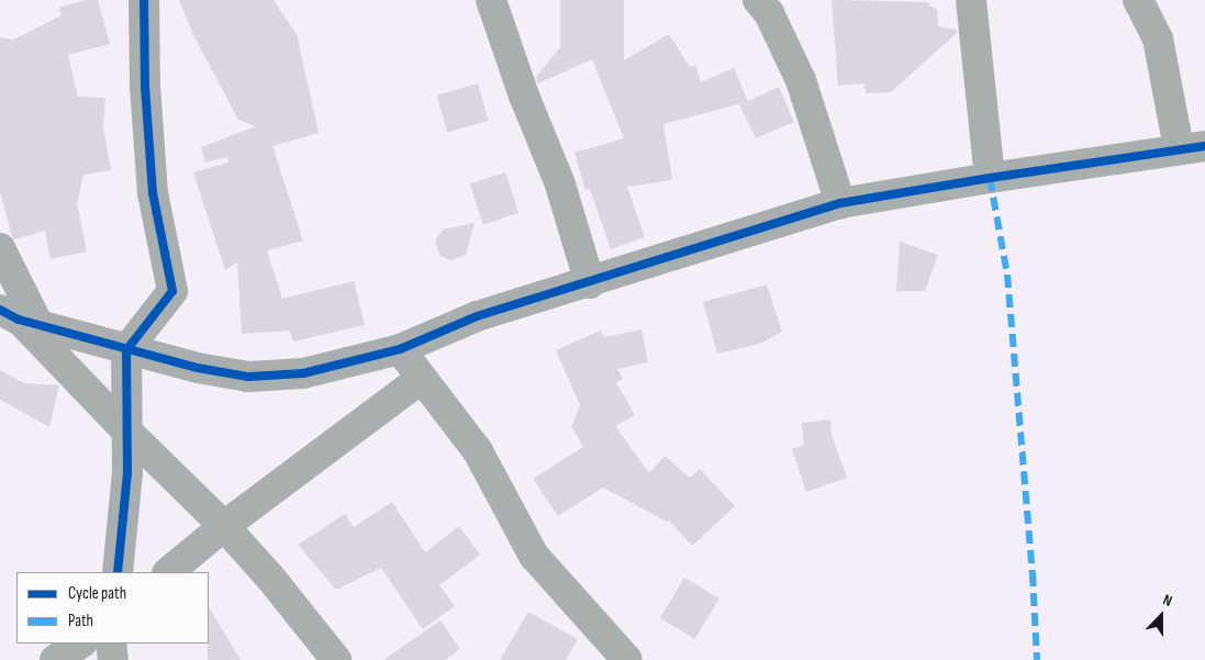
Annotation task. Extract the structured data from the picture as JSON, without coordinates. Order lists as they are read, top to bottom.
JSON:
{
  "legend": ["Cycle path", "Path"],
  "north": "top"
}
